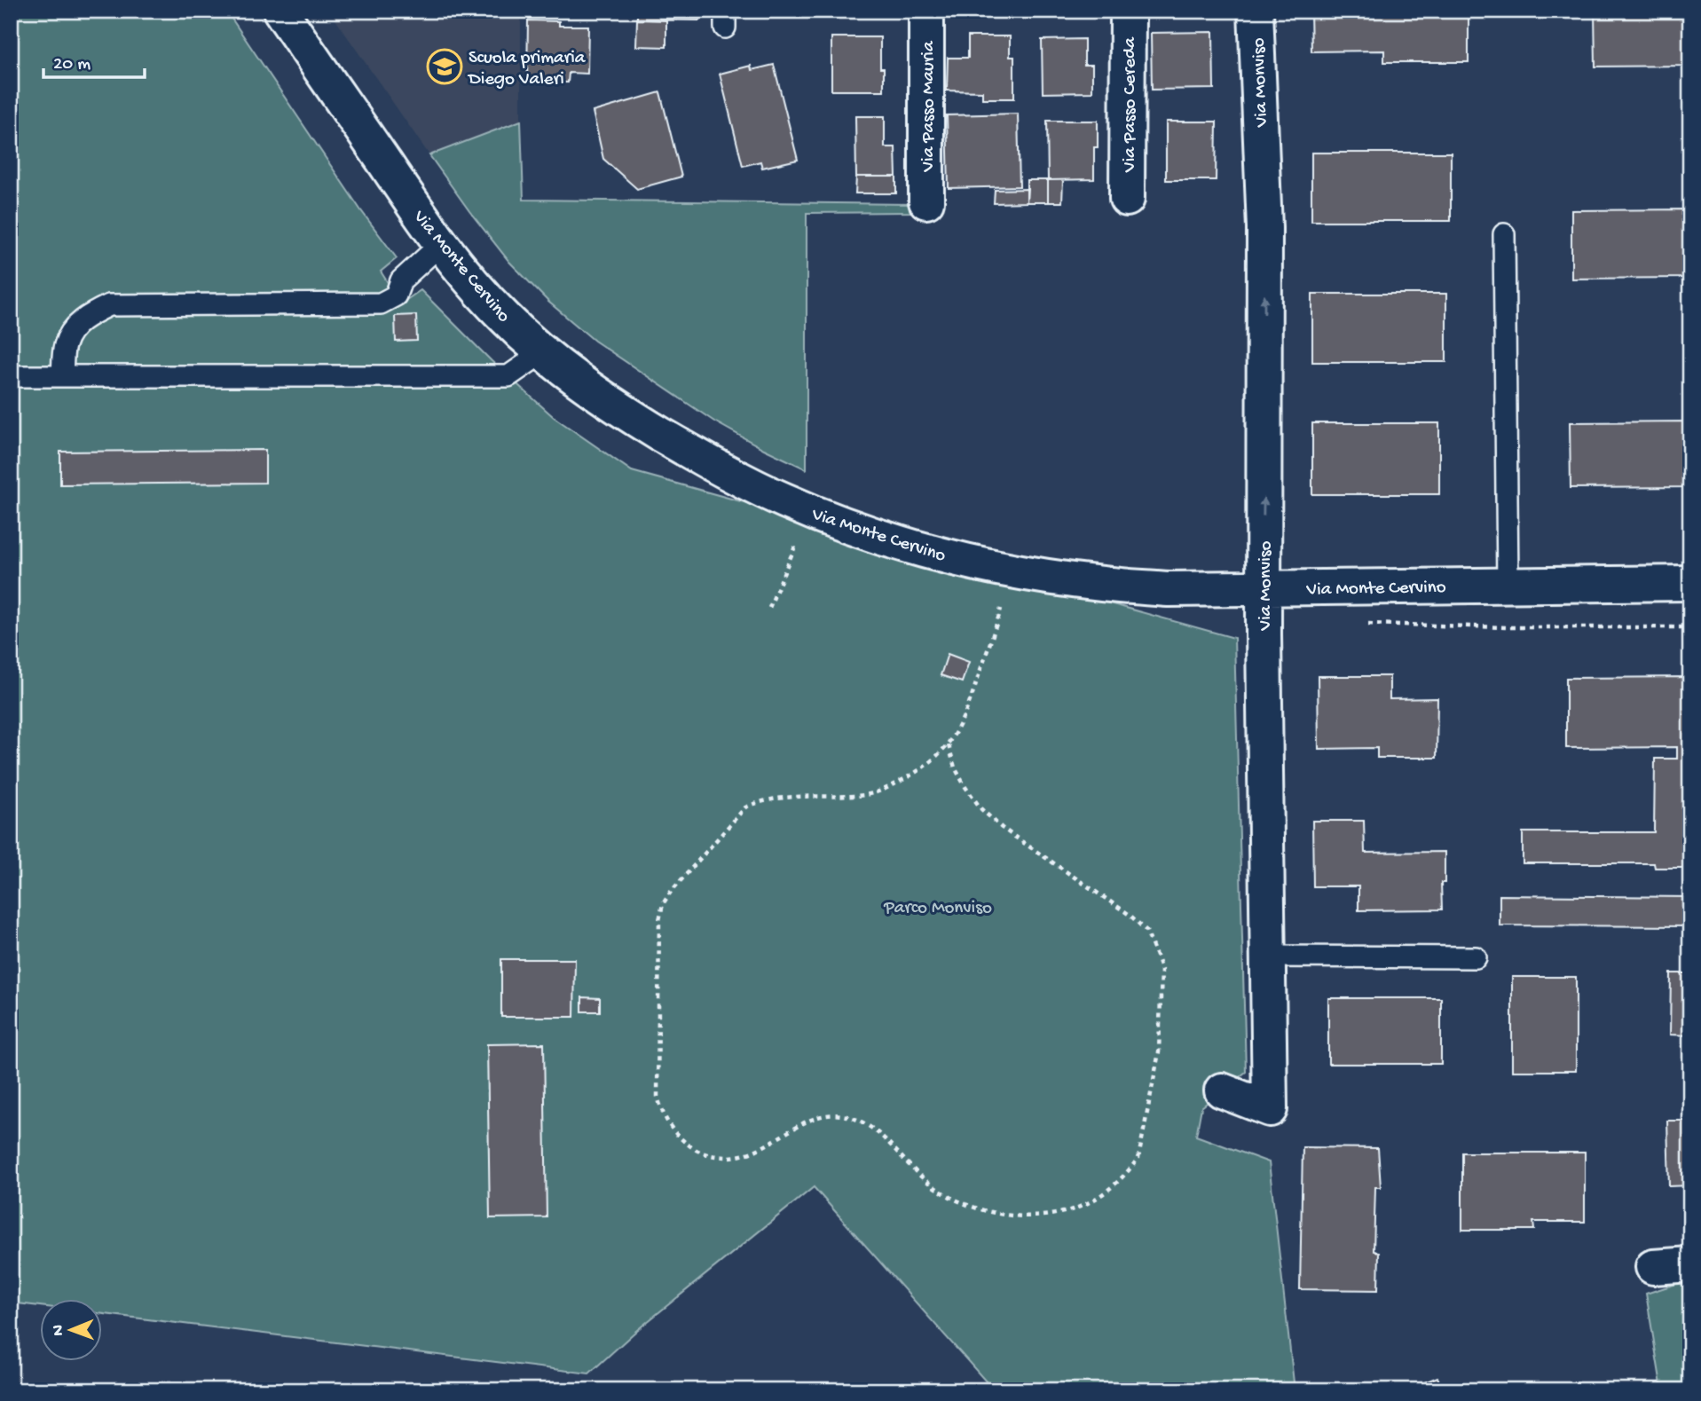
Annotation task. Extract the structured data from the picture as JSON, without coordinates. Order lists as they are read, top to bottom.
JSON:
{
  "streets": {
    "street": [
      "Via Monviso",
      "Via Passo Cereda",
      "Via Passo Mauria",
      "Via Monte Cervino"
    ]
  },
  "crossings": [
    ["Via Monviso", "Via Monte Cervino"]
  ],
  "one_way": ["Via Monviso"],
  "parks": ["Parco Monviso"],
  "places": {
    "school or university": ["Scuola primaria Diego Valeri"]
  },
  "scale_bar": "20 m",
  "north": "left"
}
